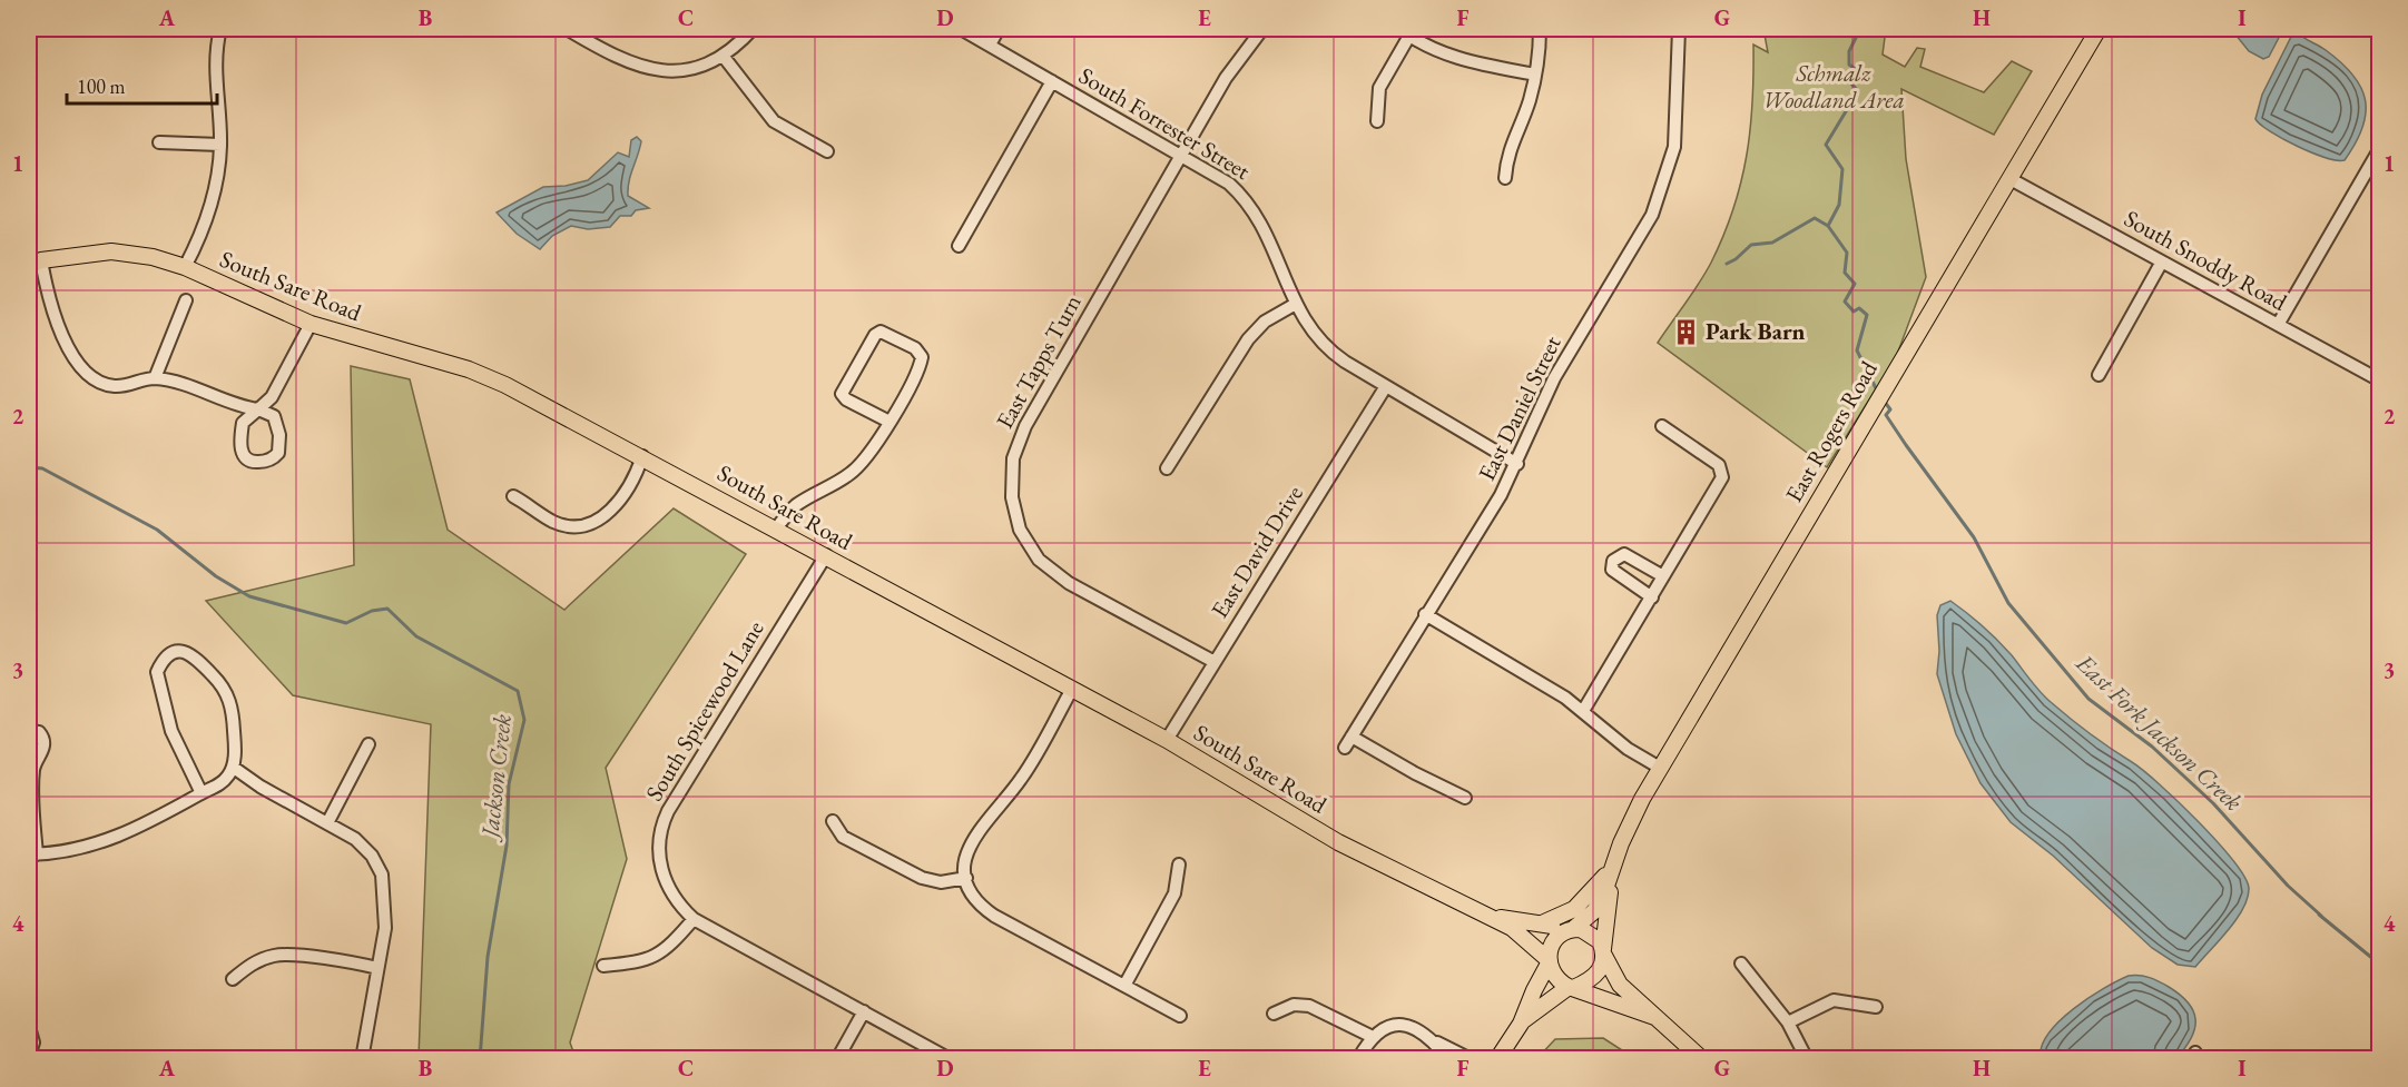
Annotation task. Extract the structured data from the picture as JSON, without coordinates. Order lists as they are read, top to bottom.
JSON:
{
  "streets": {
    "main road": ["South Sare Road", "East Rogers Road"],
    "street": [
      "South Forrester Street",
      "South Snoddy Road",
      "East Tapps Turn",
      "East Daniel Street",
      "East David Drive",
      "South Spicewood Lane"
    ]
  },
  "crossings": [
    ["South Forrester Street", "East Tapps Turn"],
    ["South Forrester Street", "East Daniel Street"],
    ["South Forrester Street", "East David Drive"],
    ["South Snoddy Road", "East Rogers Road"],
    ["South Sare Road", "East Rogers Road"],
    ["South Sare Road", "East David Drive"],
    ["South Sare Road", "South Spicewood Lane"],
    ["East Tapps Turn", "East David Drive"]
  ],
  "water": ["East Fork Jackson Creek", "Jackson Creek"],
  "parks": ["Schmalz Woodland Area"],
  "places": {
    "building": ["Park Barn"]
  },
  "scale_bar": "100 m",
  "grid": {
    "columns": [
      "A",
      "B",
      "C",
      "D",
      "E",
      "F",
      "G",
      "H",
      "I"
    ],
    "rows": [
      "1",
      "2",
      "3",
      "4"
    ]
  }
}
